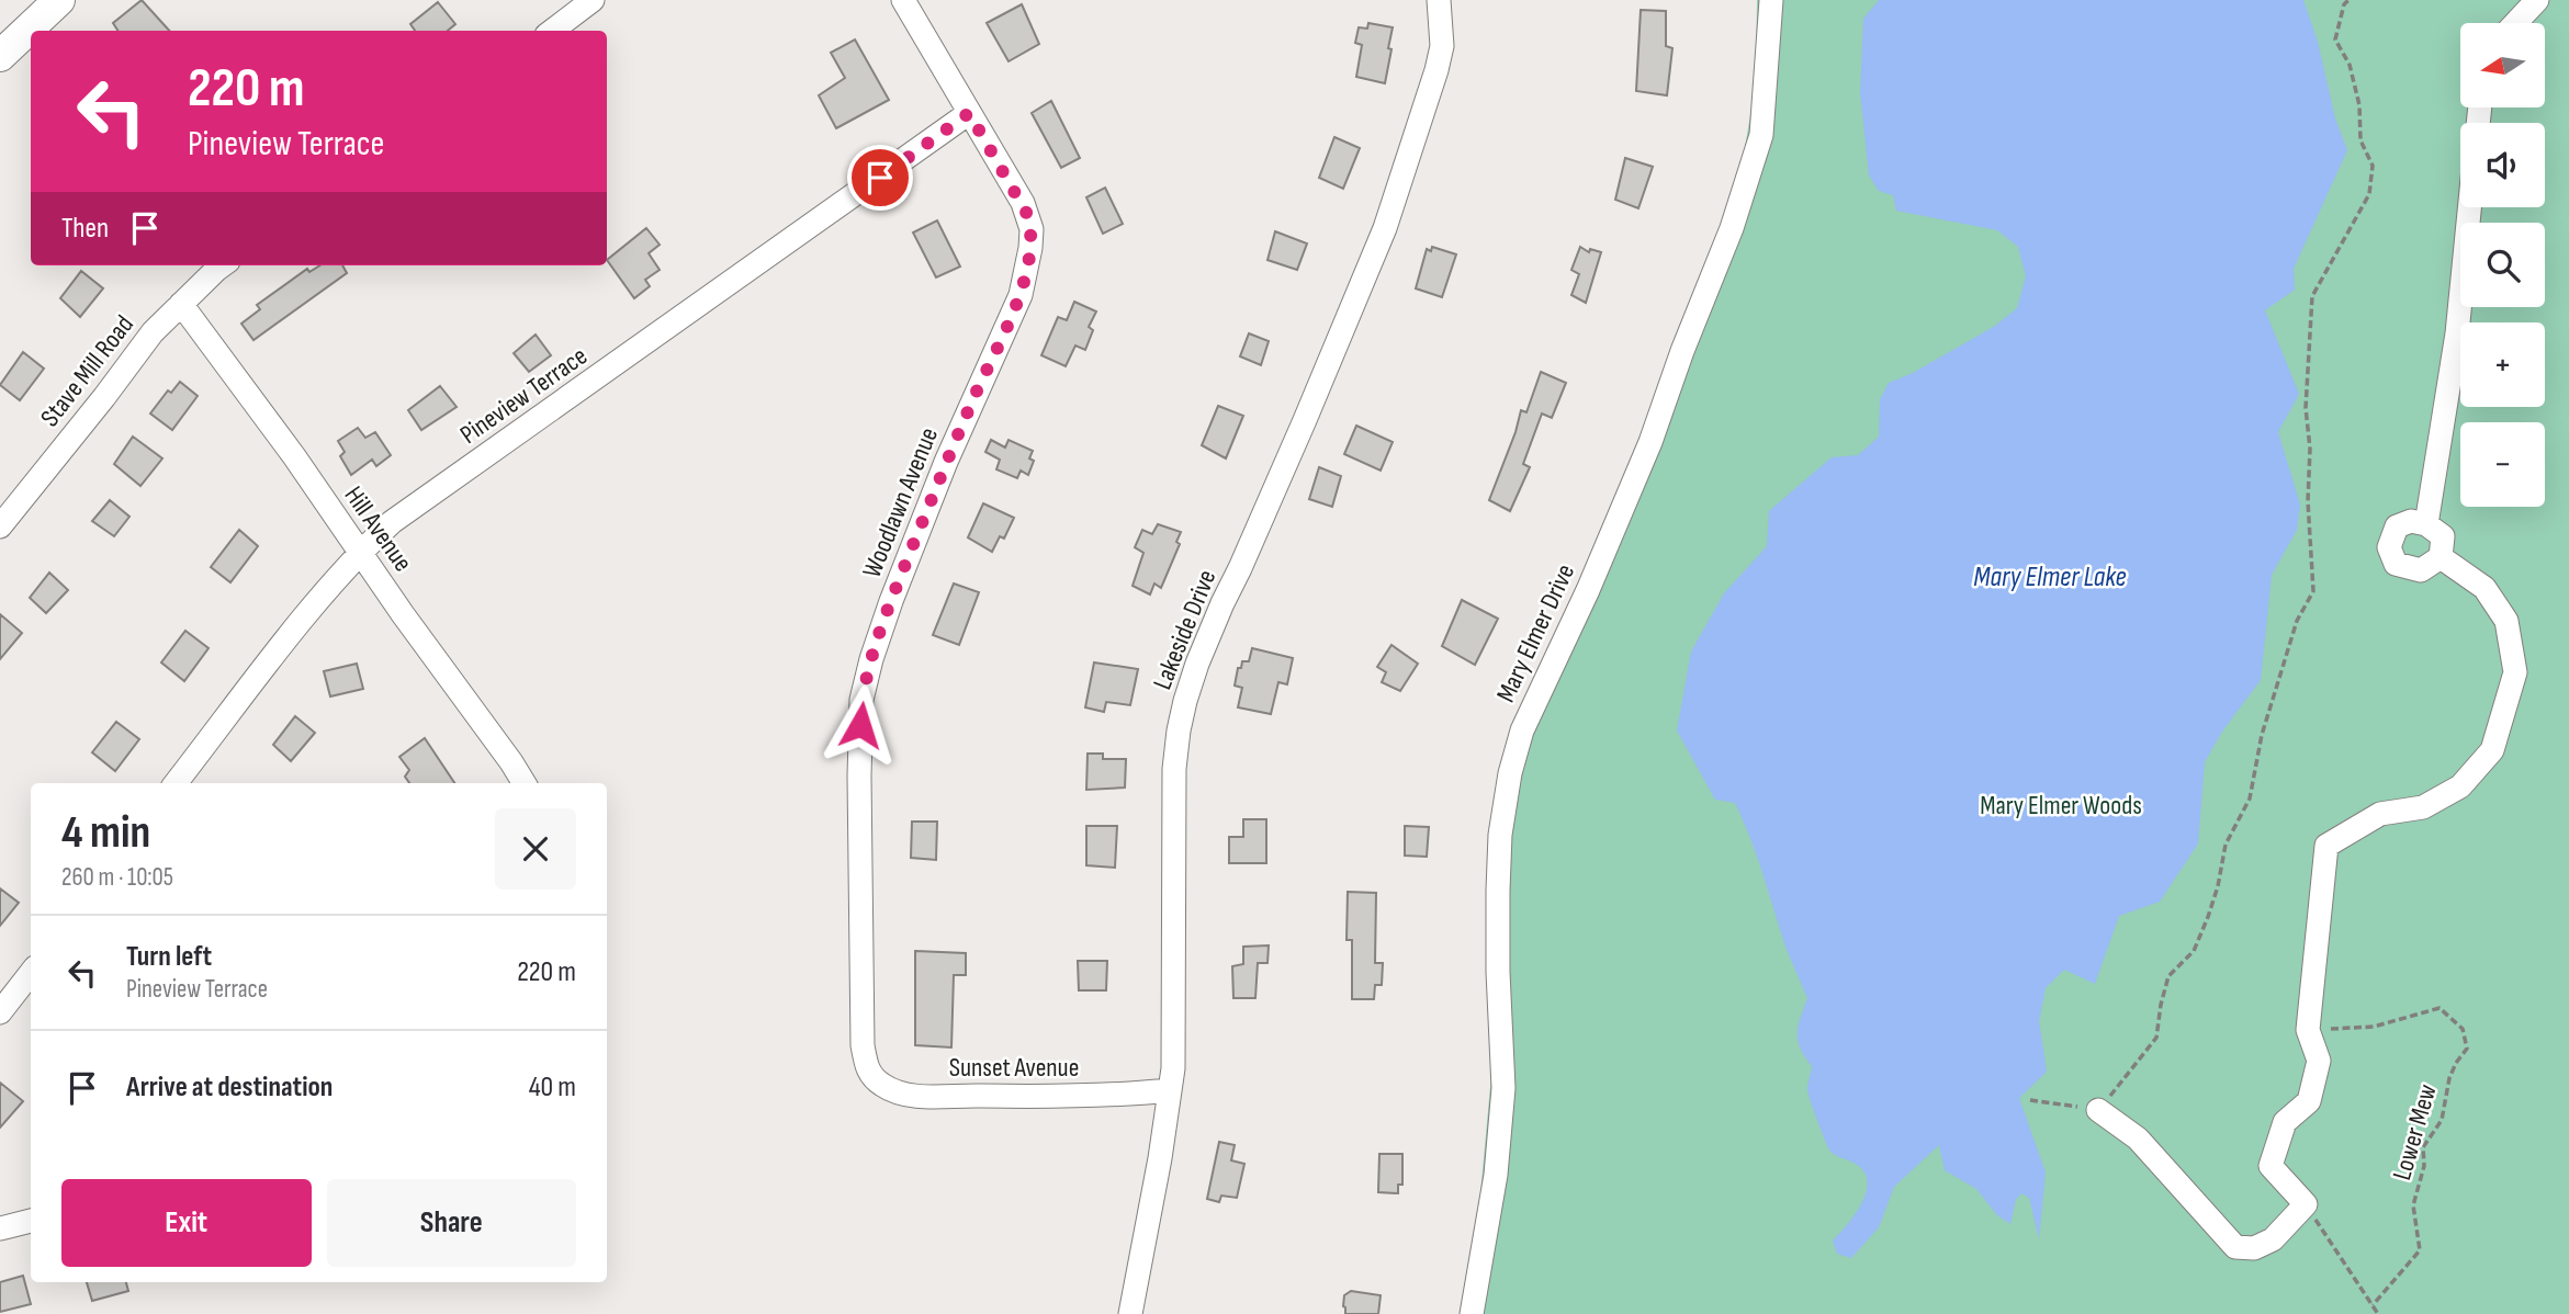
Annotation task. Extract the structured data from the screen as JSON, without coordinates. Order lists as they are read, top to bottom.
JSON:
{
  "streets": {
    "street": [
      "Stave Mill Road",
      "Pineview Terrace",
      "Woodlawn Avenue",
      "Hill Avenue",
      "Lakeside Drive",
      "Mary Elmer Drive",
      "Sunset Avenue"
    ],
    "path": ["Lower Mew"]
  },
  "crossings": [
    ["Stave Mill Road", "Hill Avenue"],
    ["Pineview Terrace", "Woodlawn Avenue"],
    ["Pineview Terrace", "Hill Avenue"],
    ["Woodlawn Avenue", "Sunset Avenue"],
    ["Lakeside Drive", "Sunset Avenue"]
  ],
  "water": ["Mary Elmer Lake"],
  "parks": ["Mary Elmer Woods"],
  "north": "left",
  "page": {
    "map_buttons": ["+", "−"],
    "turn": ["220 m", "Pineview Terrace"],
    "then": "Then",
    "heading": ["4 min", "260 m · 10:05"],
    "list": [
      {
        "name": "Turn left",
        "note": "Pineview Terrace",
        "value": "220 m"
      },
      {
        "name": "Arrive at destination",
        "value": "40 m"
      }
    ],
    "buttons": ["Exit", "Share"]
  }
}
